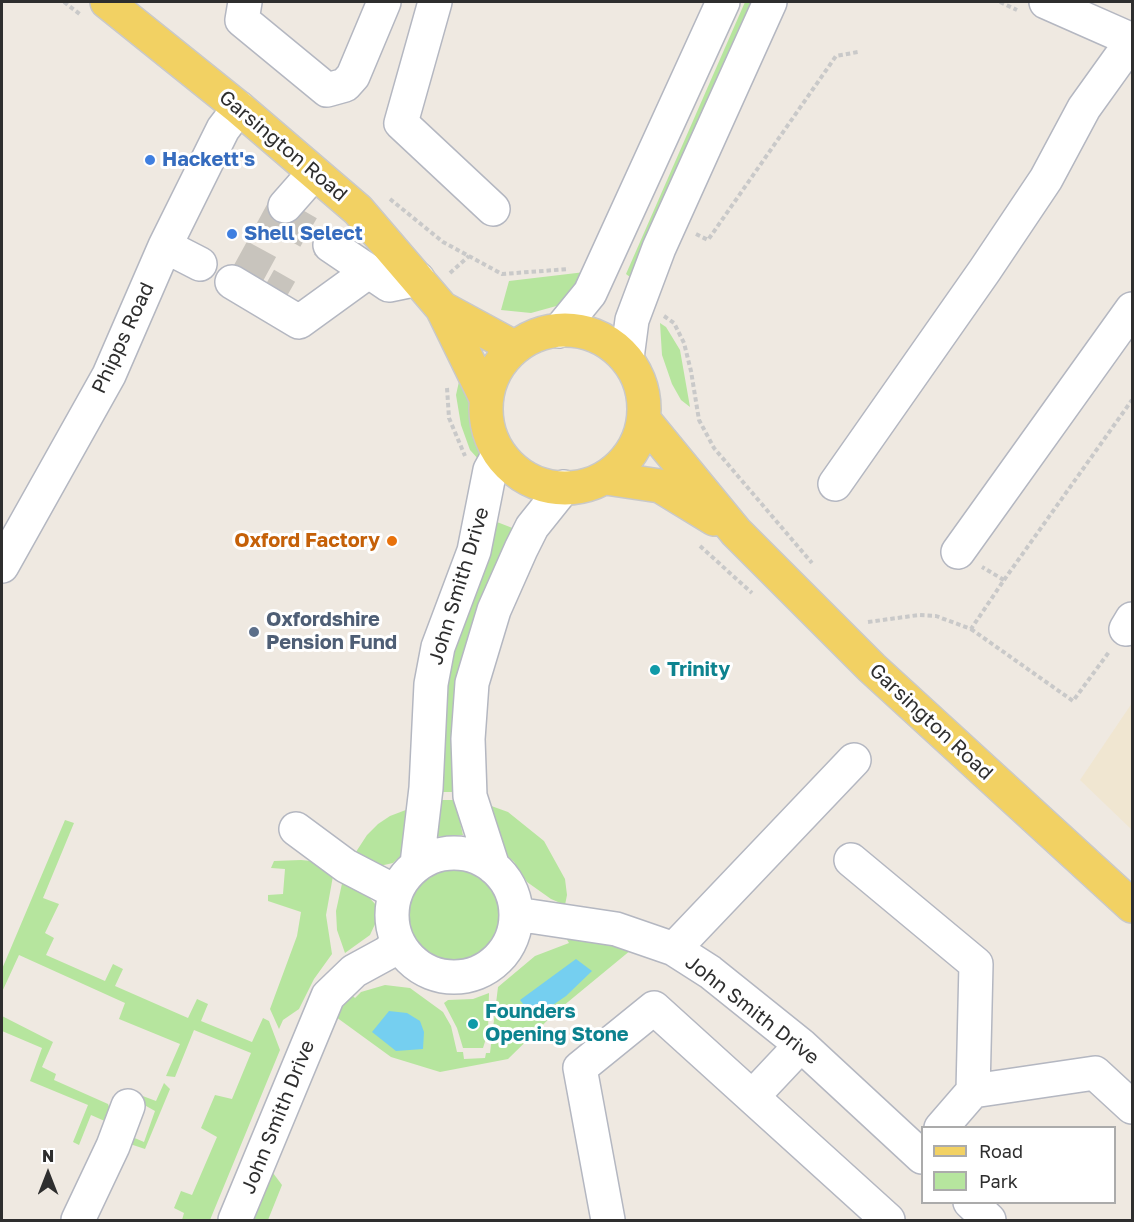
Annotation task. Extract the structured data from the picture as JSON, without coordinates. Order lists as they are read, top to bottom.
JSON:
{
  "streets": {
    "main road": ["Garsington Road"],
    "street": ["Phipps Road", "John Smith Drive"]
  },
  "crossings": [
    ["Garsington Road", "Phipps Road"],
    ["Garsington Road", "John Smith Drive"]
  ],
  "places": [
    "Hackett's",
    "Shell Select",
    "Oxford Factory",
    "Oxfordshire Pension Fund",
    "Trinity",
    "Founders Opening Stone"
  ],
  "legend": ["Road", "Park"],
  "north": "top"
}
